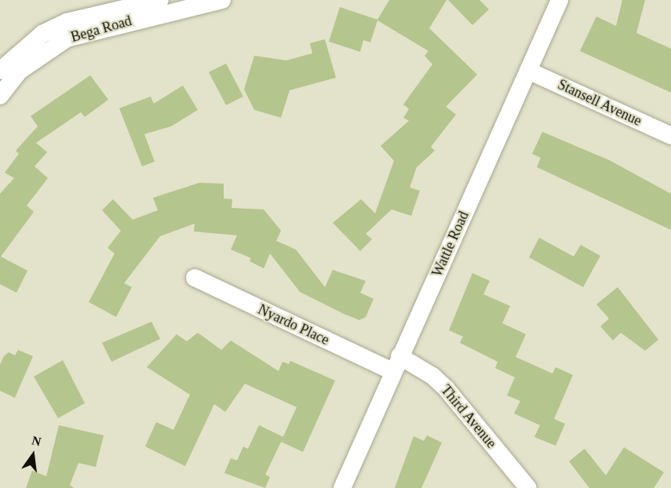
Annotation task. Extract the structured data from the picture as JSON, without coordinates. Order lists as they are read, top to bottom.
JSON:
{
  "streets": {
    "street": [
      "Bega Road",
      "Stansell Avenue",
      "Wattle Road",
      "Nyardo Place",
      "Third Avenue"
    ]
  },
  "crossings": [
    ["Stansell Avenue", "Wattle Road"],
    ["Wattle Road", "Nyardo Place"],
    ["Wattle Road", "Third Avenue"],
    ["Nyardo Place", "Third Avenue"]
  ],
  "north": "top"
}
